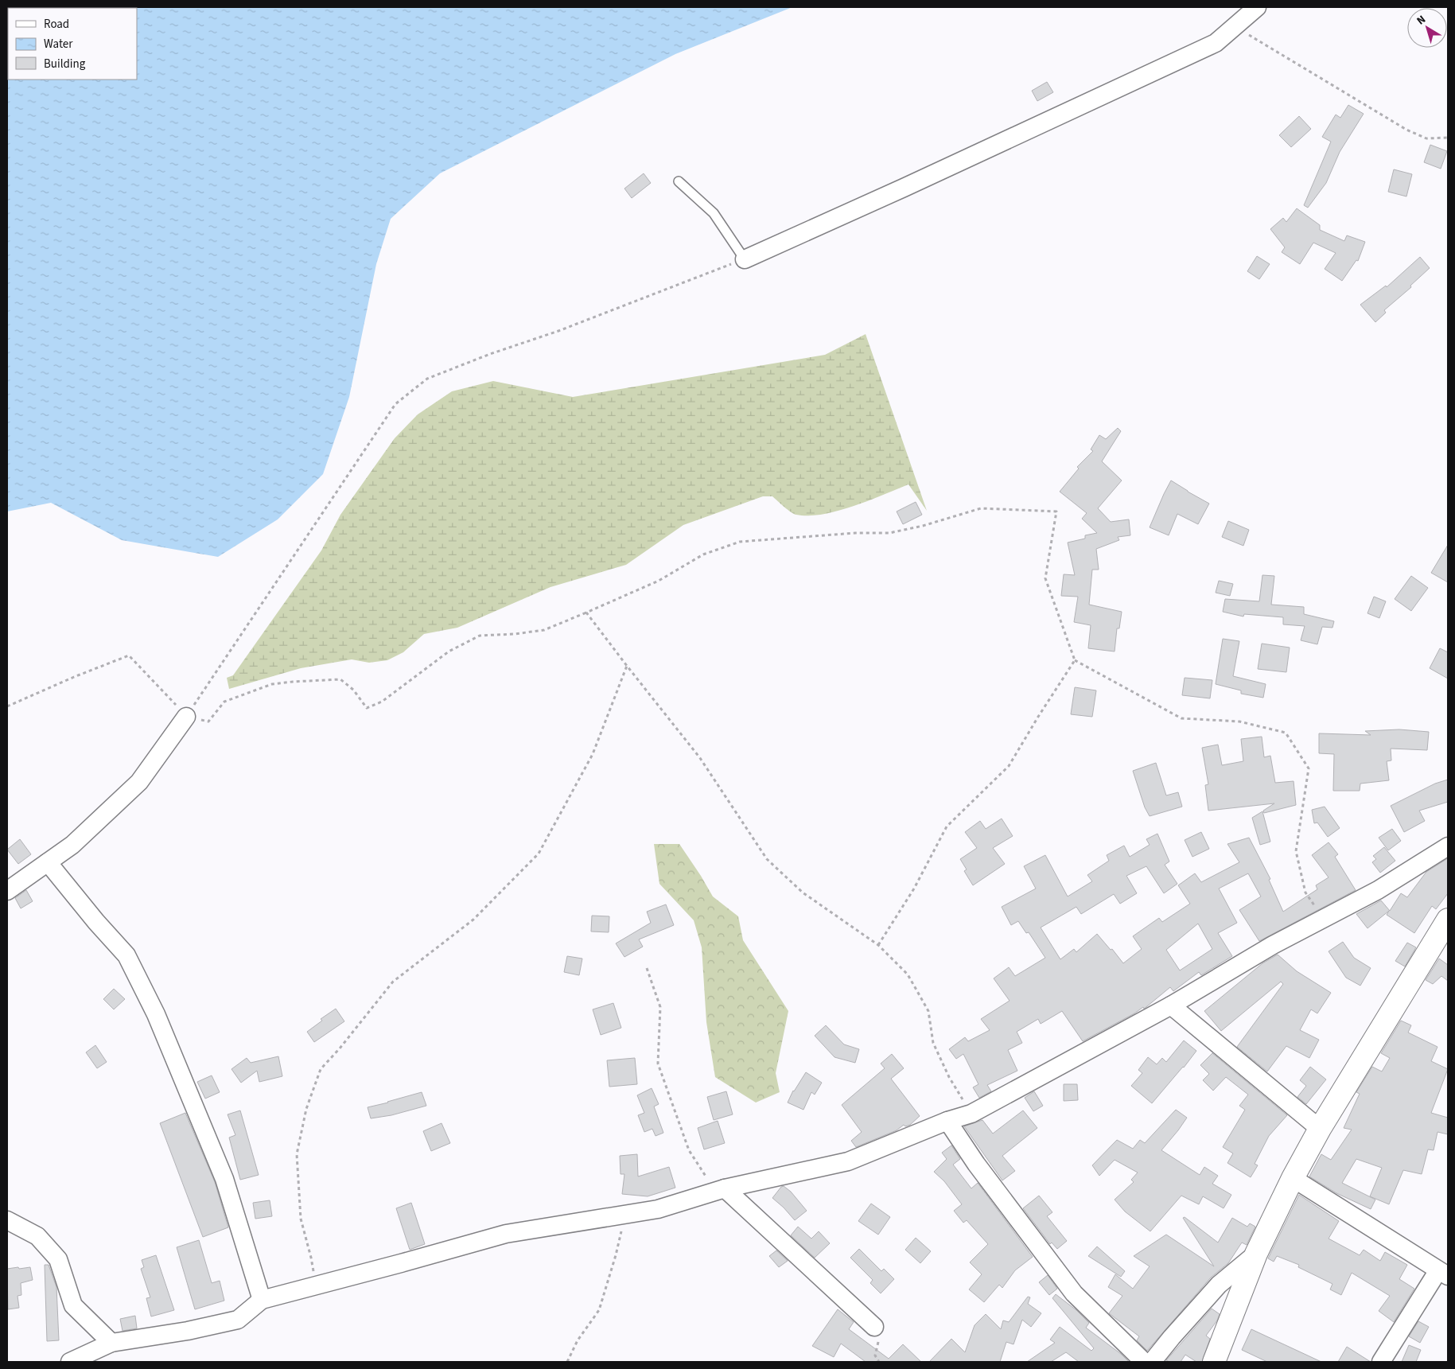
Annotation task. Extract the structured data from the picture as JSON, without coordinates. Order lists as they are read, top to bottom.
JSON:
{
  "legend": ["Road", "Water", "Building"],
  "north": "top left"
}
